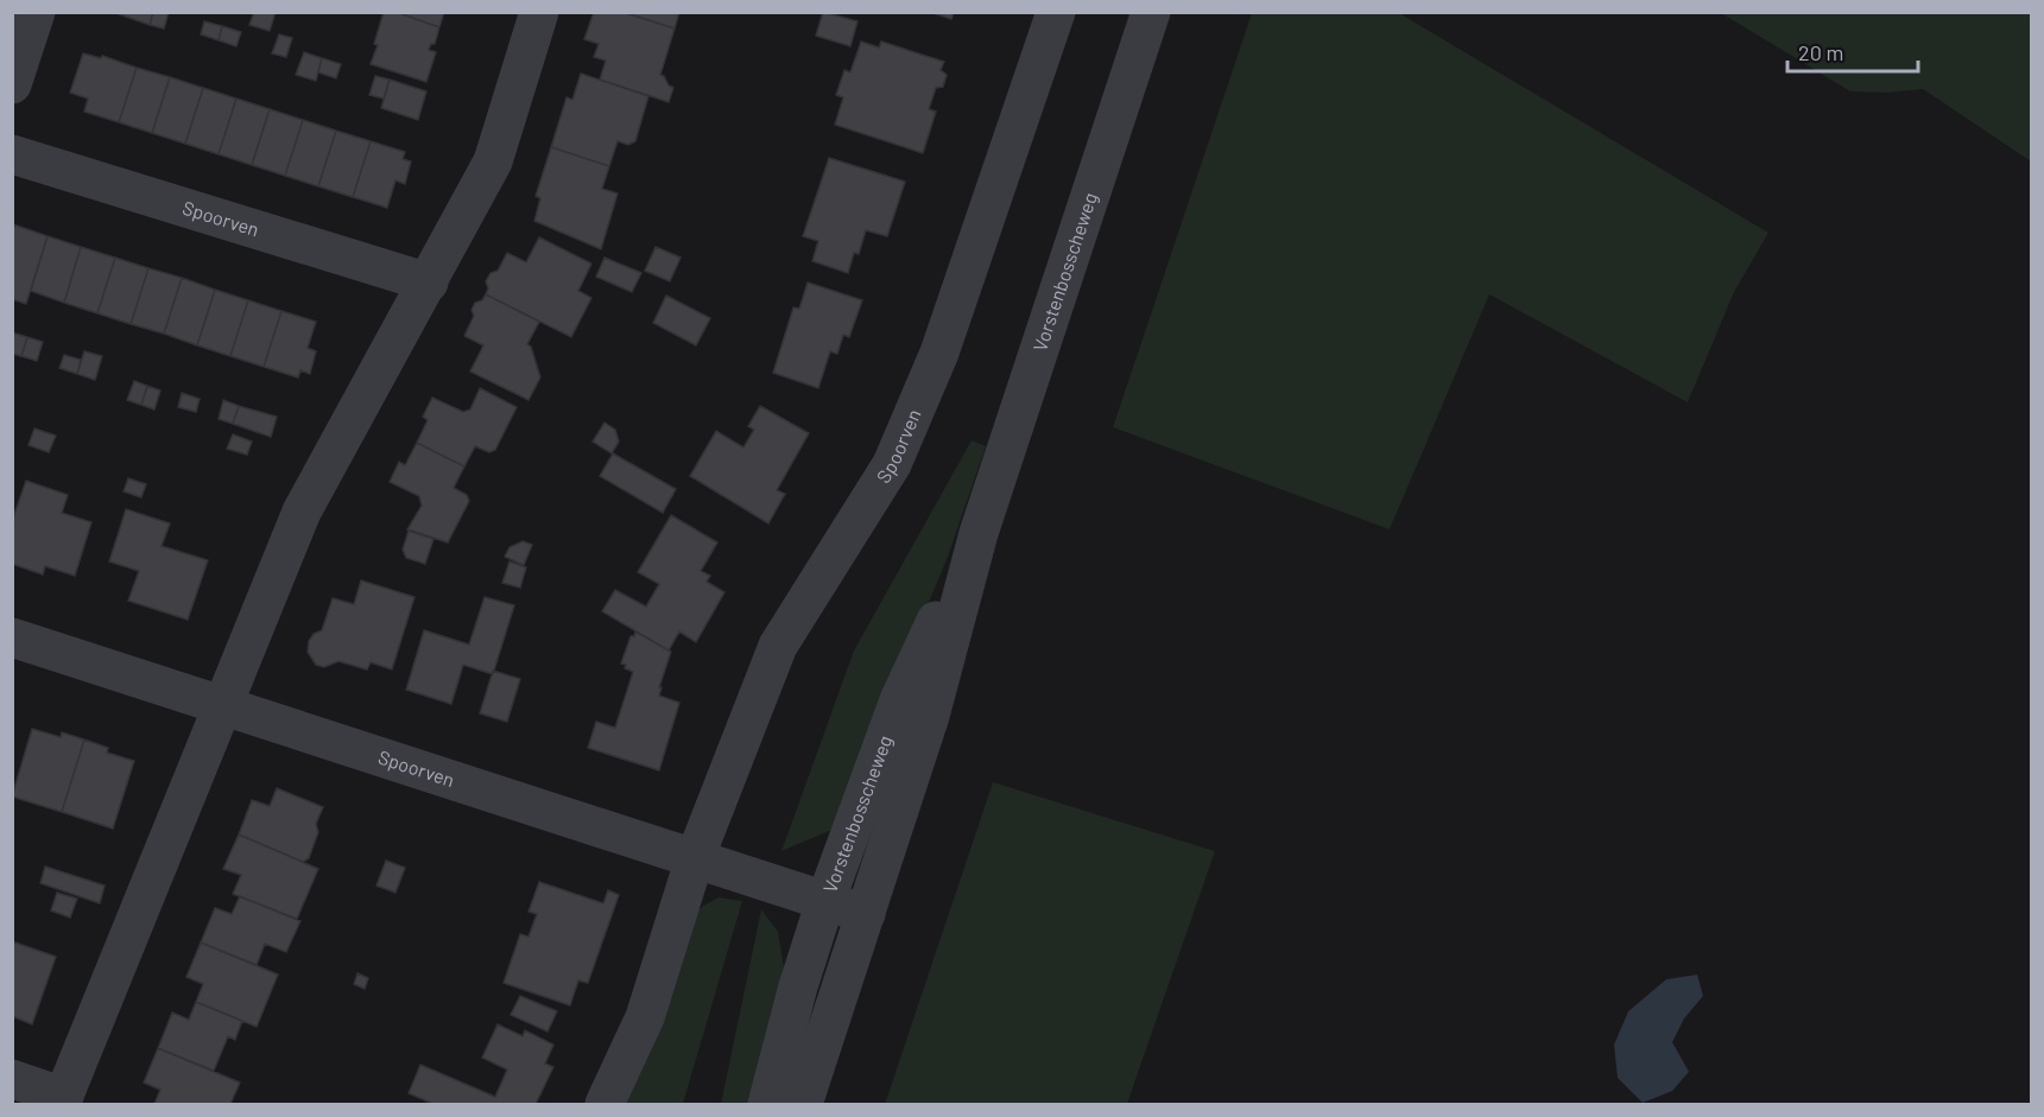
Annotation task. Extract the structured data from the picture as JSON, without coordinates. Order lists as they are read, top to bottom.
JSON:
{
  "streets": {
    "street": ["Spoorven", "Vorstenbosscheweg"]
  },
  "crossings": [
    ["Spoorven", "Vorstenbosscheweg"]
  ],
  "scale_bar": "20 m"
}
